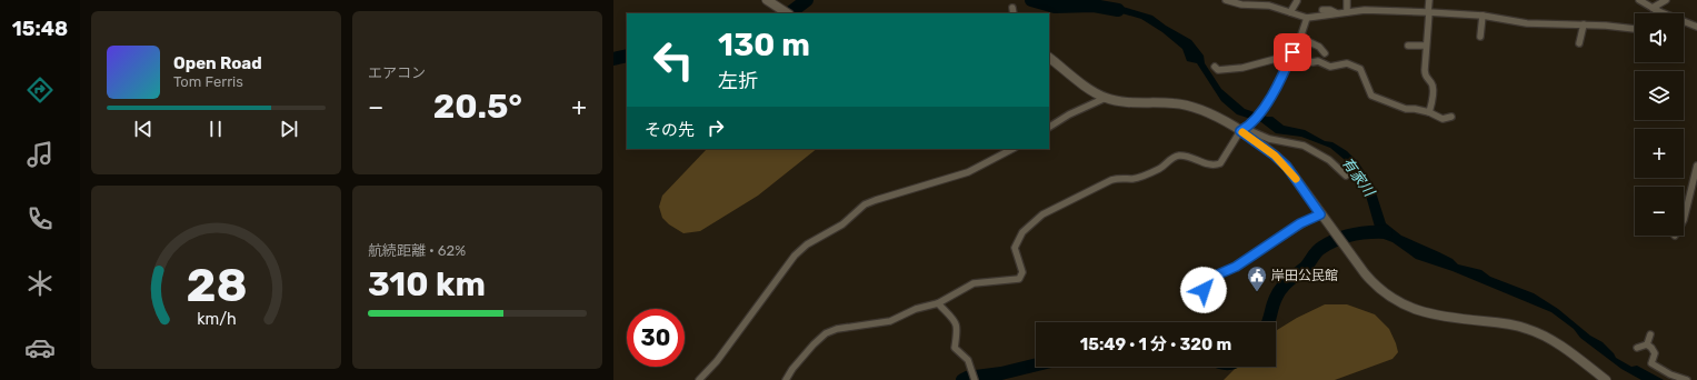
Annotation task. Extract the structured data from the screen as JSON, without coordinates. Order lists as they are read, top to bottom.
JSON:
{
  "water": ["有家川"],
  "places": {
    "public building": ["岸田公民館"]
  },
  "page": {
    "tabs": "15:48",
    "tile": [
      "エアコン",
      ["航続距離 · 62%", "310 km"]
    ],
    "map_buttons": ["+", "−"],
    "turn": ["130 m", "左折"],
    "song": ["Open Road", "Tom Ferris"],
    "heat": ["−", "20.5°", "+"],
    "then": "その先",
    "limit": "30",
    "trip": "15:49 · 1 分 · 320 m",
    "gauge": ["28", "km/h"]
  }
}
